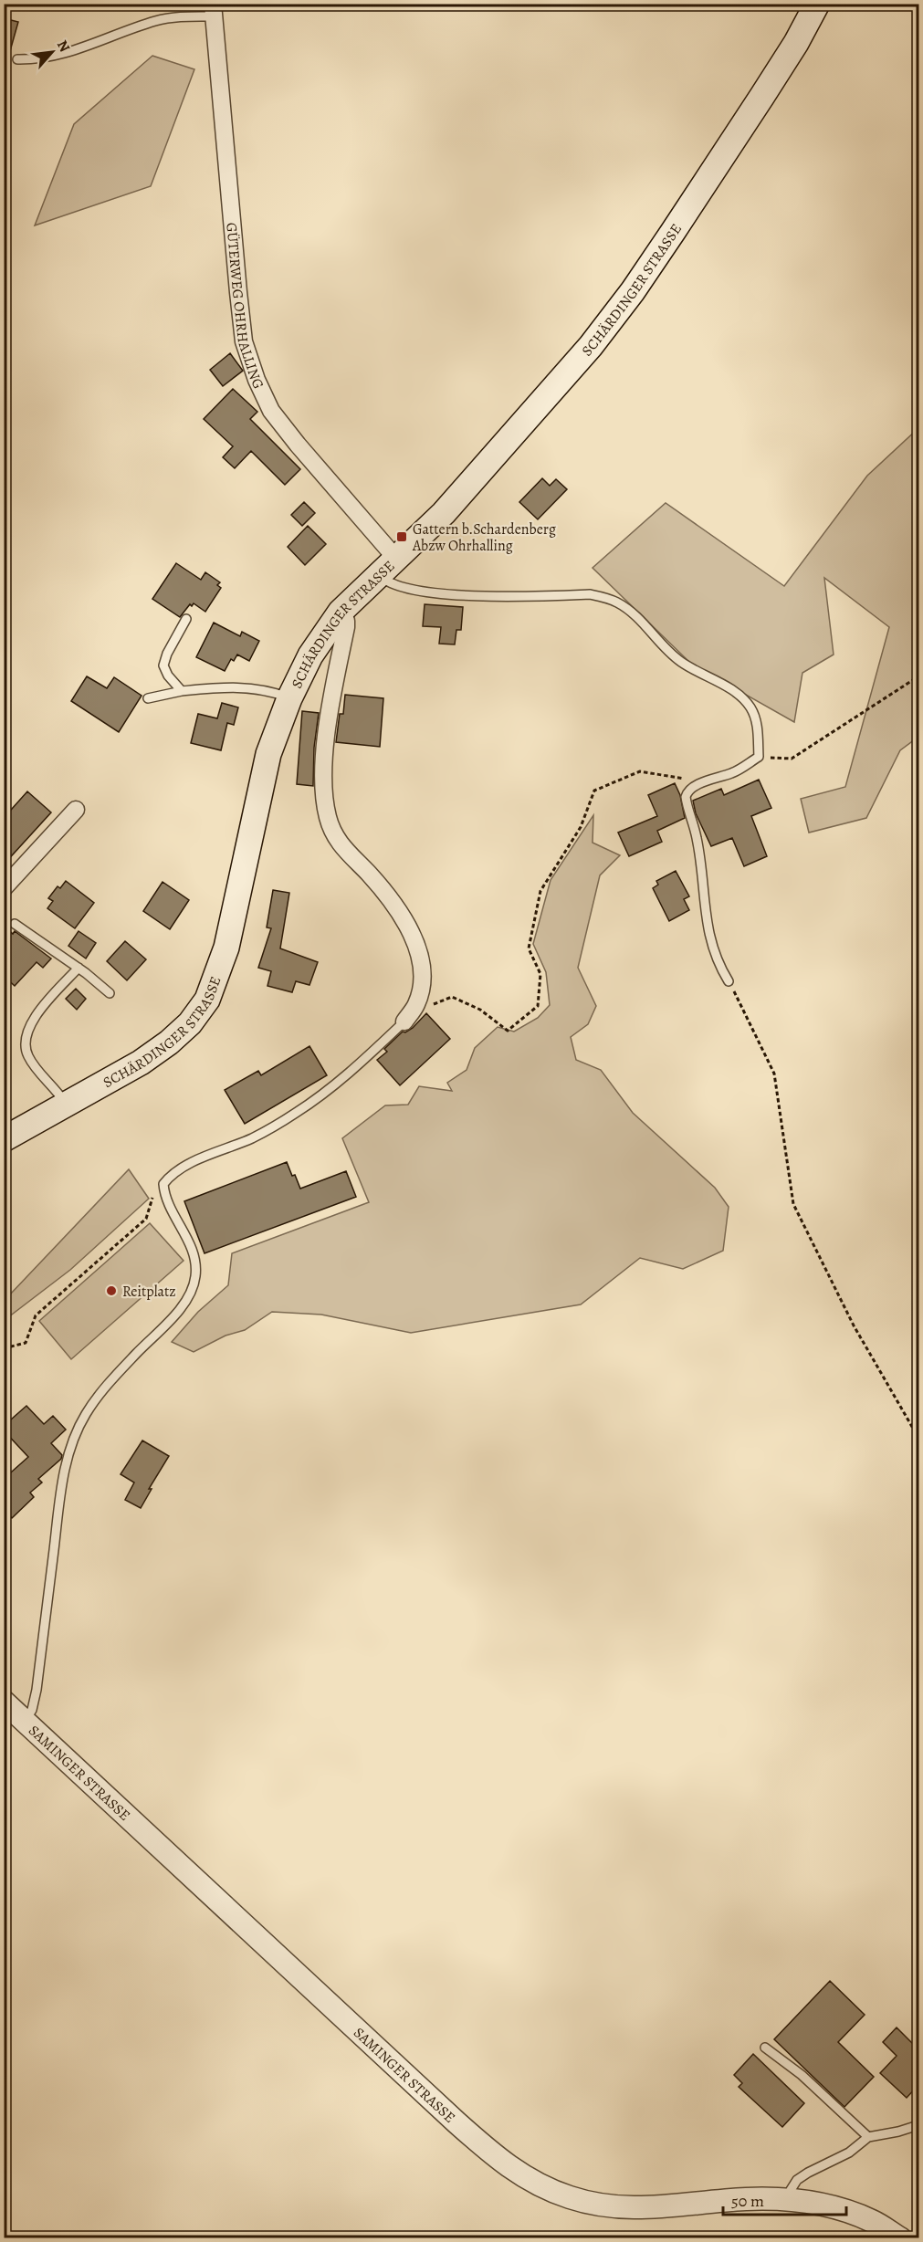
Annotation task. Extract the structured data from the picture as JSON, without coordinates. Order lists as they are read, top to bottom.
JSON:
{
  "streets": {
    "main road": ["SCHÄRDINGER STRASSE"],
    "street": ["GÜTERWEG OHRHALLING", "SAMINGER STRASSE"]
  },
  "crossings": [
    ["SCHÄRDINGER STRASSE", "GÜTERWEG OHRHALLING"]
  ],
  "places": {
    "transit": ["Gattern b.Schardenberg Abzw Ohrhalling"],
    "other": ["Reitplatz"]
  },
  "scale_bar": "50 m",
  "north": "top right"
}
